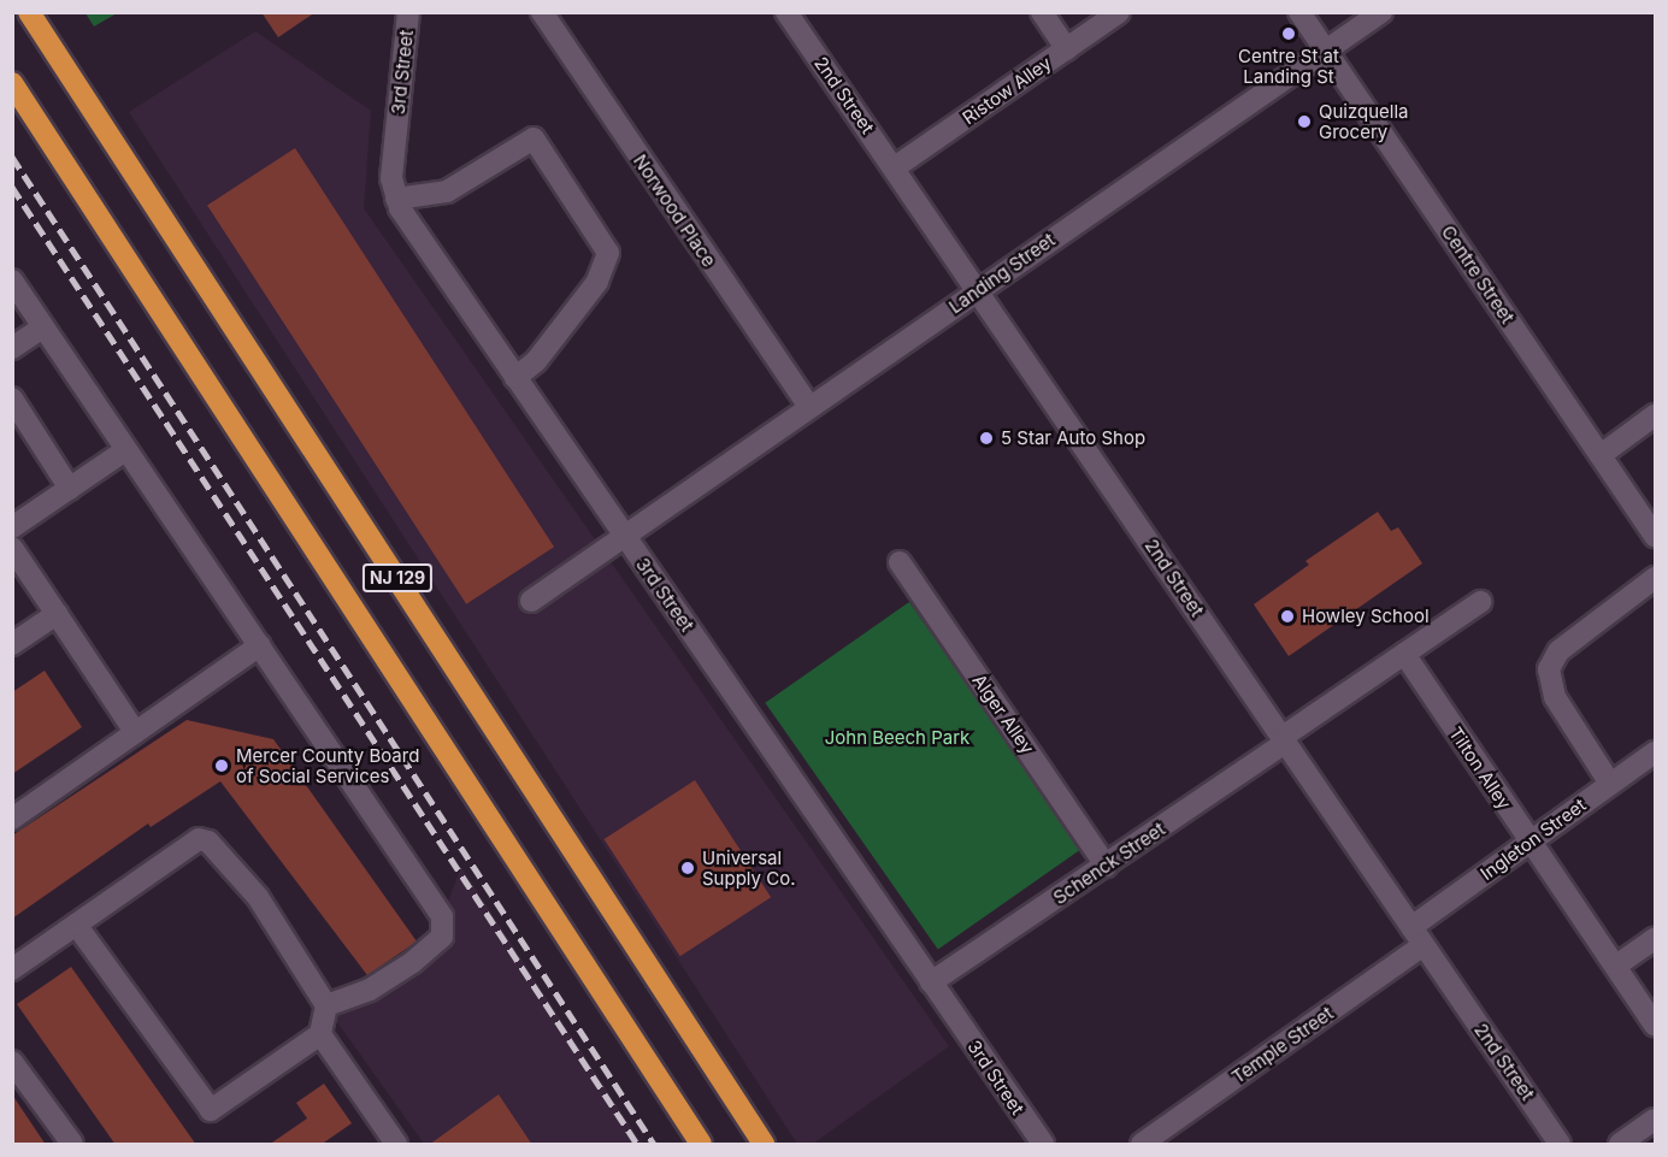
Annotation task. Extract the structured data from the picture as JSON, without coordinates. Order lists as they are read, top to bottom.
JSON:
{
  "streets": {
    "highway": ["NJ 129"],
    "street": [
      "3rd Street",
      "Ristow Alley",
      "2nd Street",
      "Norwood Place",
      "Landing Street",
      "Centre Street",
      "Alger Alley",
      "Tilton Alley",
      "Ingleton Street",
      "Schenck Street",
      "Temple Street"
    ]
  },
  "crossings": [
    ["3rd Street", "Landing Street"],
    ["3rd Street", "Schenck Street"],
    ["Ristow Alley", "2nd Street"],
    ["2nd Street", "Landing Street"],
    ["2nd Street", "Ingleton Street"],
    ["2nd Street", "Schenck Street"],
    ["2nd Street", "Temple Street"],
    ["Norwood Place", "Landing Street"],
    ["Landing Street", "Centre Street"],
    ["Alger Alley", "Schenck Street"],
    ["Tilton Alley", "Ingleton Street"],
    ["Tilton Alley", "Schenck Street"]
  ],
  "parks": ["John Beech Park"],
  "places": [
    "Centre St at Landing St",
    "Quizquella Grocery",
    "5 Star Auto Shop",
    "Howley School",
    "Mercer County Board of Social Services",
    "Universal Supply Co."
  ]
}
